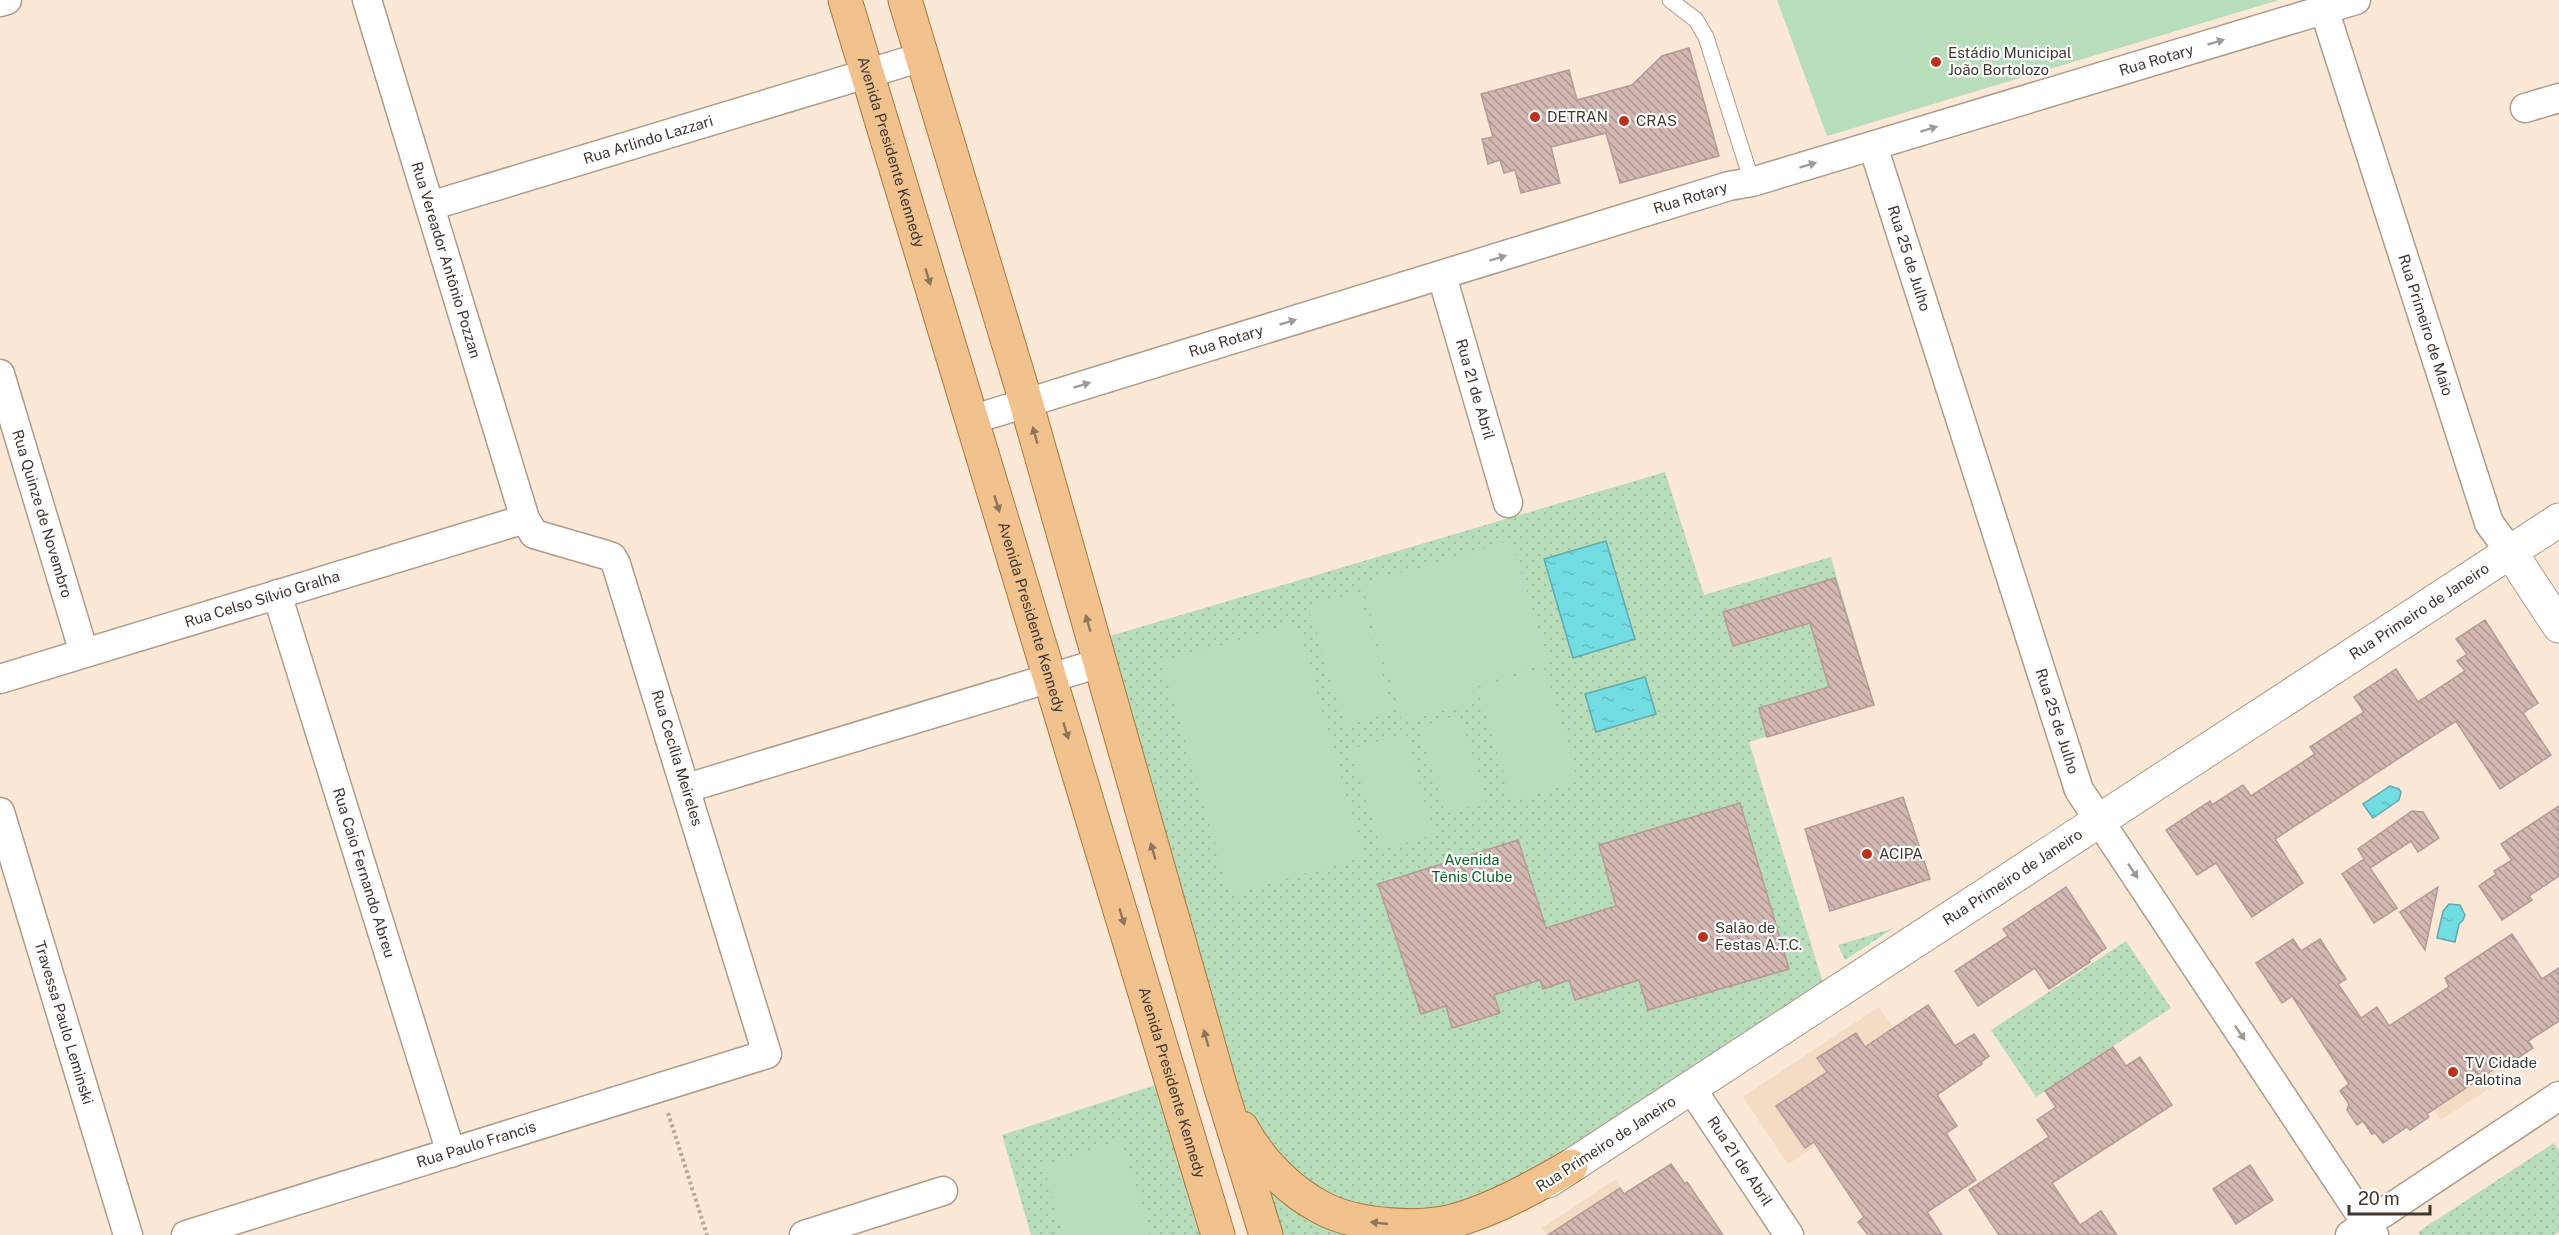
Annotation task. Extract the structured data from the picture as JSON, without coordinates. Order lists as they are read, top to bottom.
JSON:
{
  "streets": {
    "main road": ["Avenida Presidente Kennedy"],
    "street": [
      "Rua Rotary",
      "Rua Arlindo Lazzari",
      "Rua 25 de Julho",
      "Rua Vereador Antônio Pozzan",
      "Rua Primeiro de Maio",
      "Rua 21 de Abril",
      "Rua Quinze de Novembro",
      "Rua Celso Sílvio Gralha",
      "Rua Primeiro de Janeiro",
      "Rua Cecília Meireles",
      "Rua Caio Fernando Abreu",
      "Travessa Paulo Leminski",
      "Rua Paulo Francis"
    ]
  },
  "crossings": [
    ["Rua Rotary", "Avenida Presidente Kennedy"],
    ["Rua Rotary", "Rua 25 de Julho"],
    ["Rua Rotary", "Rua Primeiro de Maio"],
    ["Rua Rotary", "Rua 21 de Abril"],
    ["Rua Arlindo Lazzari", "Avenida Presidente Kennedy"],
    ["Rua Arlindo Lazzari", "Rua Vereador Antônio Pozzan"],
    ["Rua 25 de Julho", "Rua Primeiro de Janeiro"],
    ["Rua Vereador Antônio Pozzan", "Rua Celso Sílvio Gralha"],
    ["Rua Vereador Antônio Pozzan", "Rua Cecília Meireles"],
    ["Rua Primeiro de Maio", "Rua Primeiro de Janeiro"],
    ["Rua 21 de Abril", "Rua Primeiro de Janeiro"],
    ["Rua Quinze de Novembro", "Rua Celso Sílvio Gralha"],
    ["Rua Celso Sílvio Gralha", "Rua Cecília Meireles"],
    ["Rua Celso Sílvio Gralha", "Rua Caio Fernando Abreu"],
    ["Rua Cecília Meireles", "Rua Paulo Francis"],
    ["Rua Caio Fernando Abreu", "Rua Paulo Francis"]
  ],
  "one_way": ["Rua Rotary", "Rua 25 de Julho"],
  "parks": ["Avenida Tênis Clube"],
  "places": [
    "Estádio Municipal João Bortolozo",
    "DETRAN",
    "CRAS",
    "ACIPA",
    "Salão de Festas A.T.C.",
    "TV Cidade Palotina"
  ],
  "scale_bar": "20 m"
}
